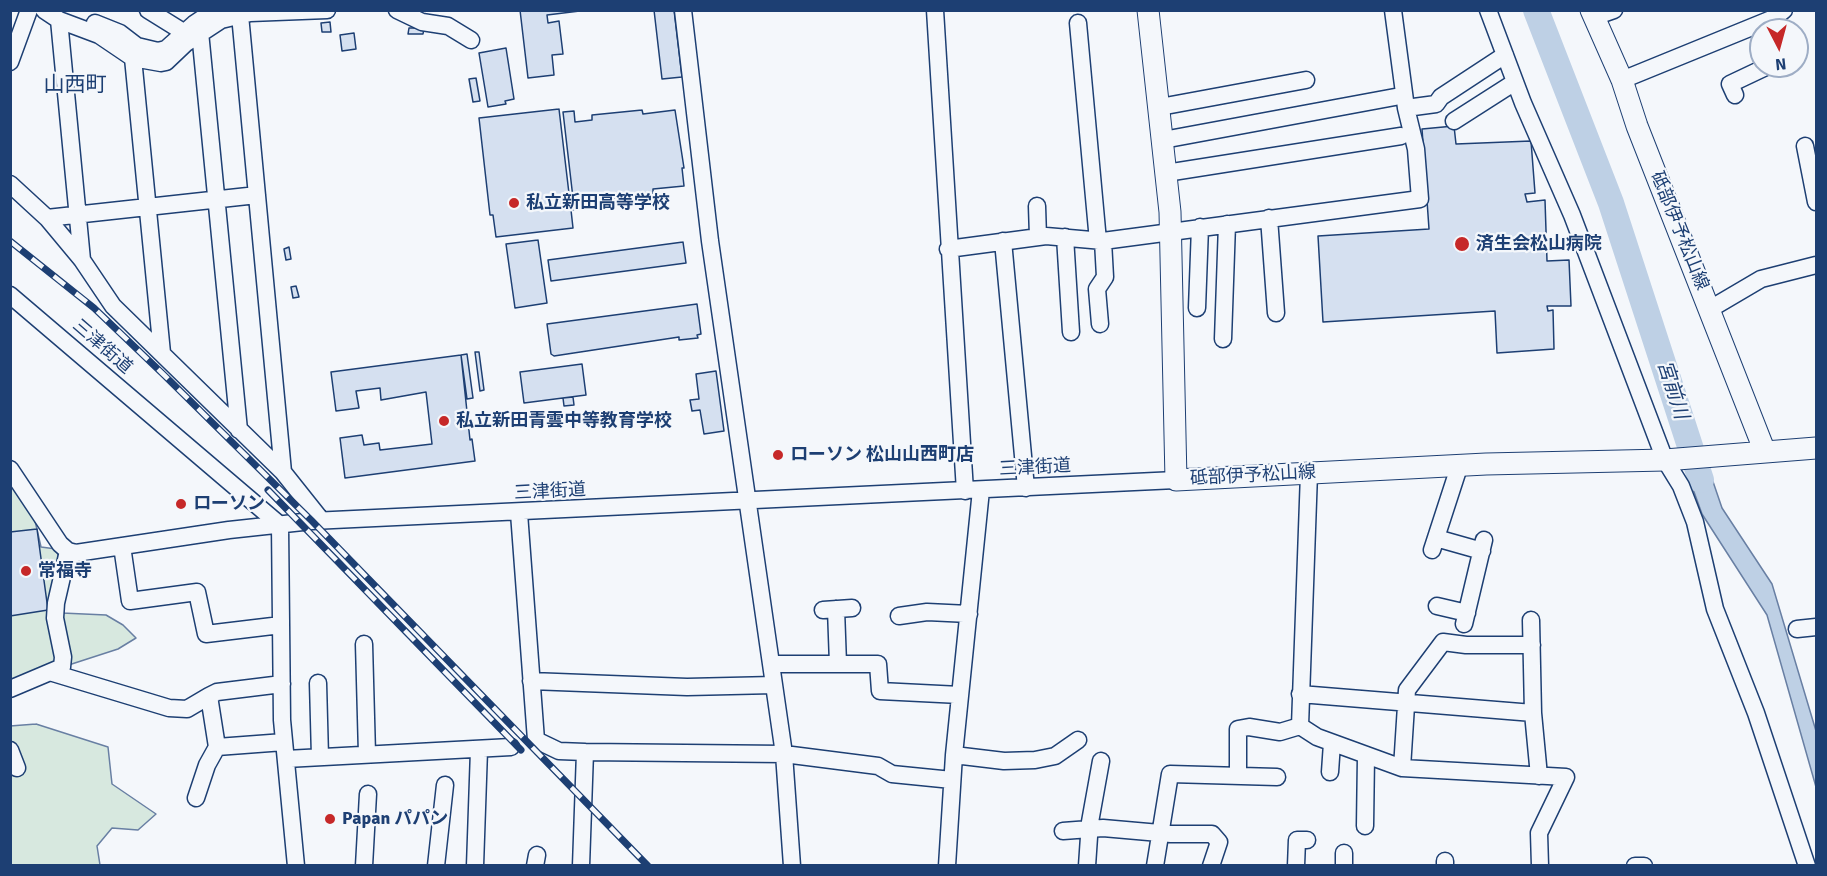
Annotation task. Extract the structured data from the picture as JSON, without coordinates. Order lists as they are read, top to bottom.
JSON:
{
  "streets": {
    "main road": ["砥部伊予松山線"],
    "street": ["三津街道"]
  },
  "crossings": [
    ["砥部伊予松山線", "三津街道"]
  ],
  "districts": ["山西町"],
  "water": ["宮前川"],
  "places": [
    "私立新田高等学校",
    "済生会松山病院",
    "私立新田青雲中等教育学校",
    "ローソン 松山山西町店",
    "ローソン",
    "常福寺",
    "Papan パパン"
  ],
  "north": "bottom"
}
